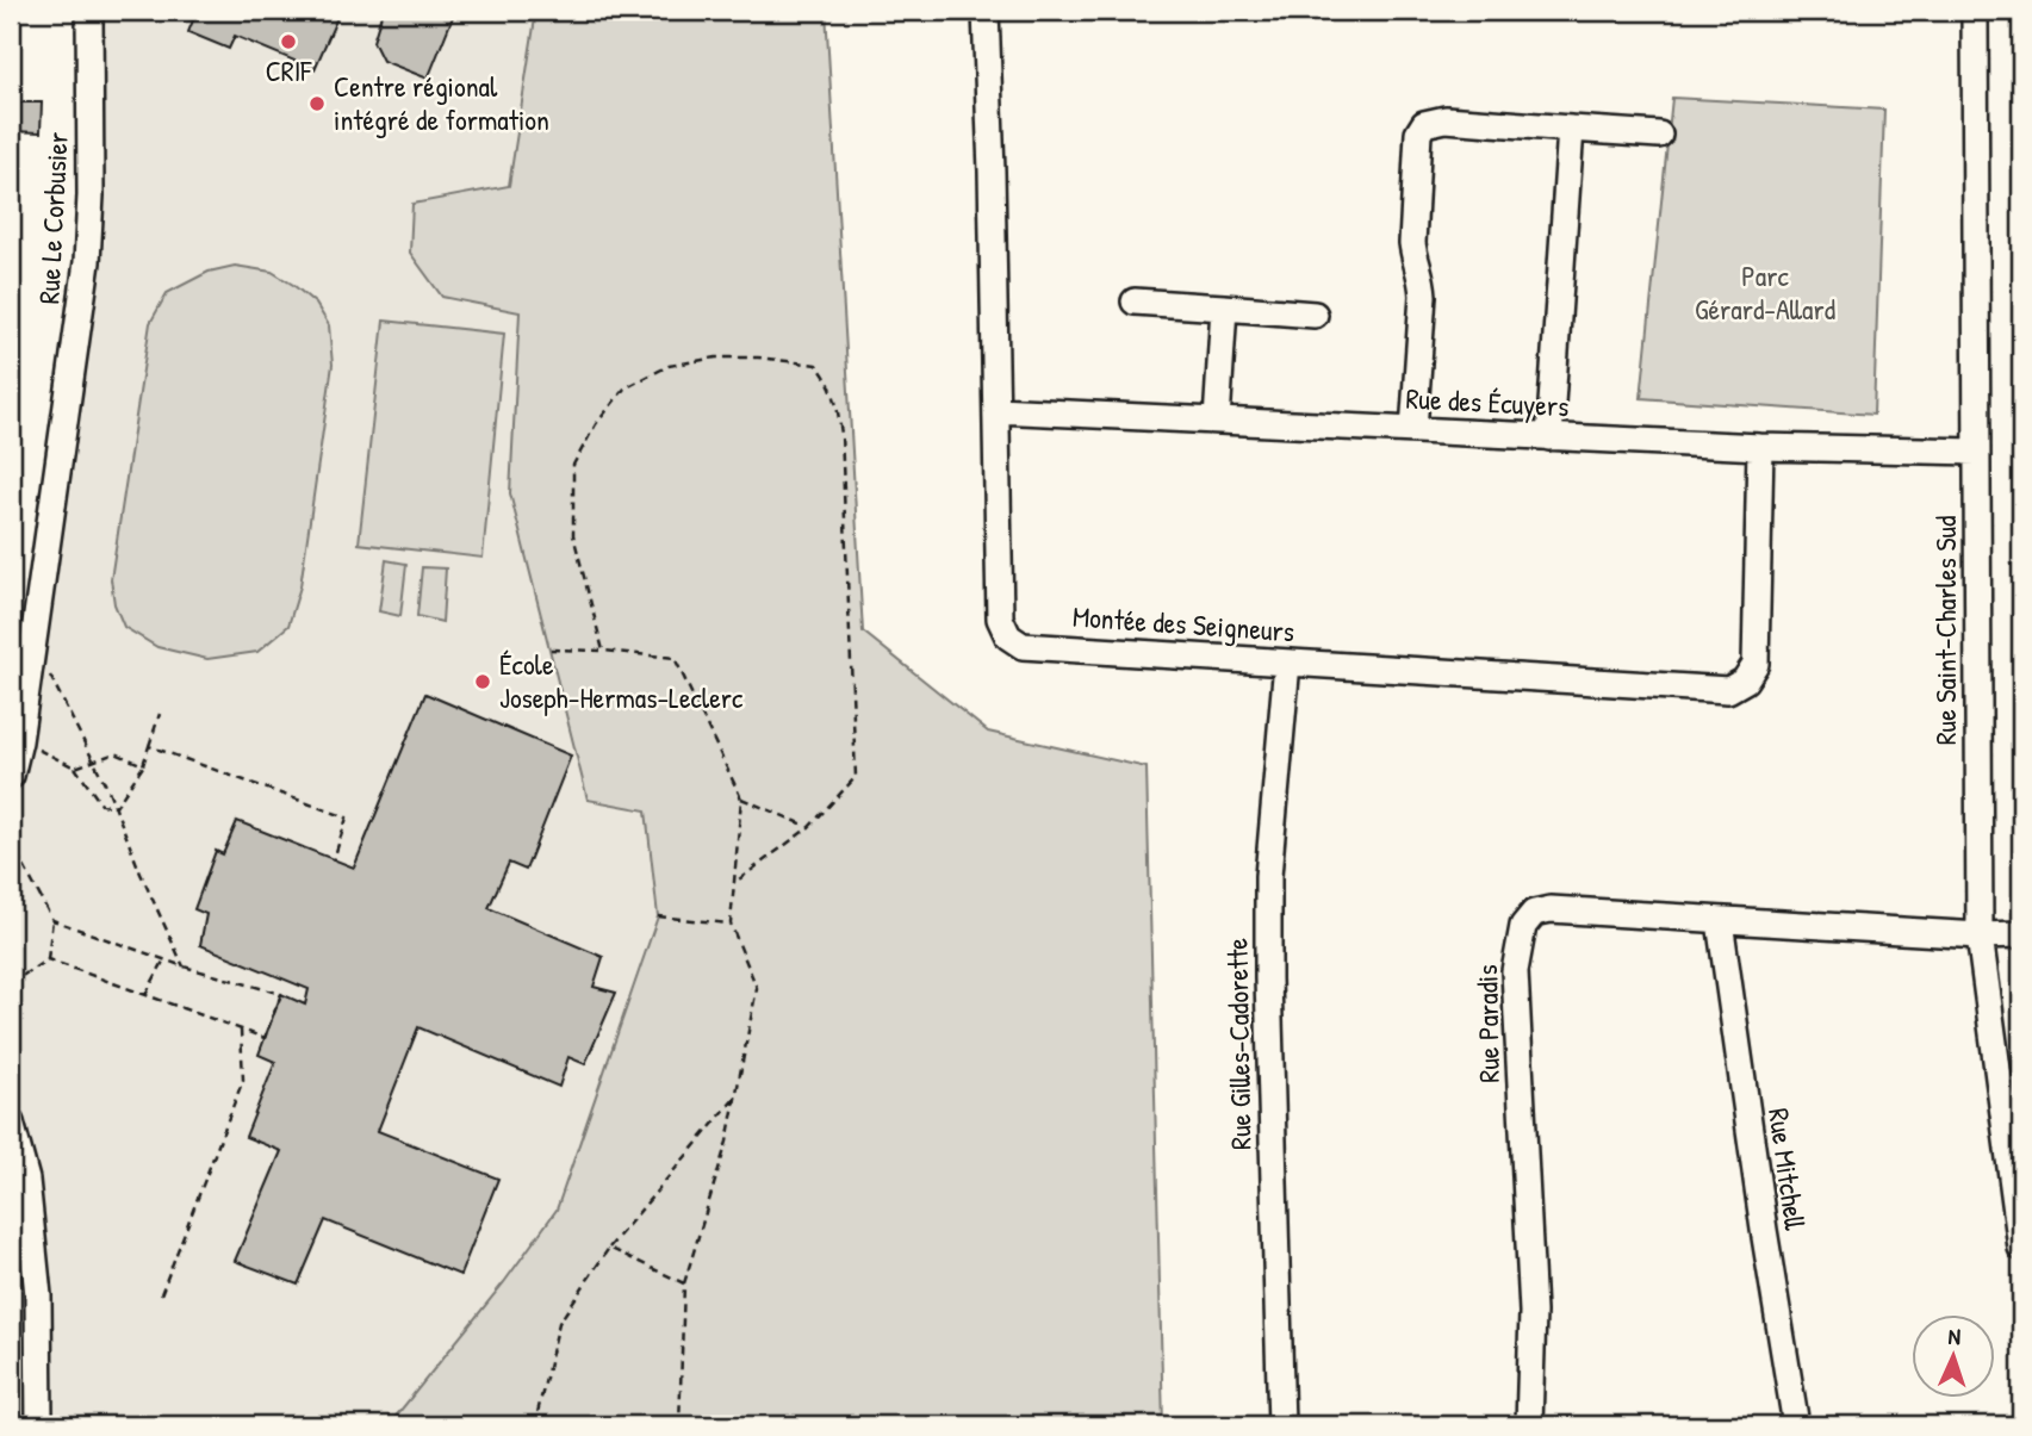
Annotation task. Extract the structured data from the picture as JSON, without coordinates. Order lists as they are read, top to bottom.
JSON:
{
  "streets": {
    "street": [
      "Rue Le Corbusier",
      "Rue des Écuyers",
      "Montée des Seigneurs",
      "Rue Saint-Charles Sud",
      "Rue Paradis",
      "Rue Gilles-Cadorette",
      "Rue Mitchell"
    ]
  },
  "crossings": [
    ["Rue des Écuyers", "Montée des Seigneurs"],
    ["Rue des Écuyers", "Rue Saint-Charles Sud"],
    ["Montée des Seigneurs", "Rue Gilles-Cadorette"],
    ["Rue Saint-Charles Sud", "Rue Paradis"],
    ["Rue Paradis", "Rue Mitchell"]
  ],
  "parks": ["Parc Gérard-Allard"],
  "places": ["CRIF", "Centre régional intégré de formation", "École Joseph-Hermas-Leclerc"],
  "north": "top"
}
